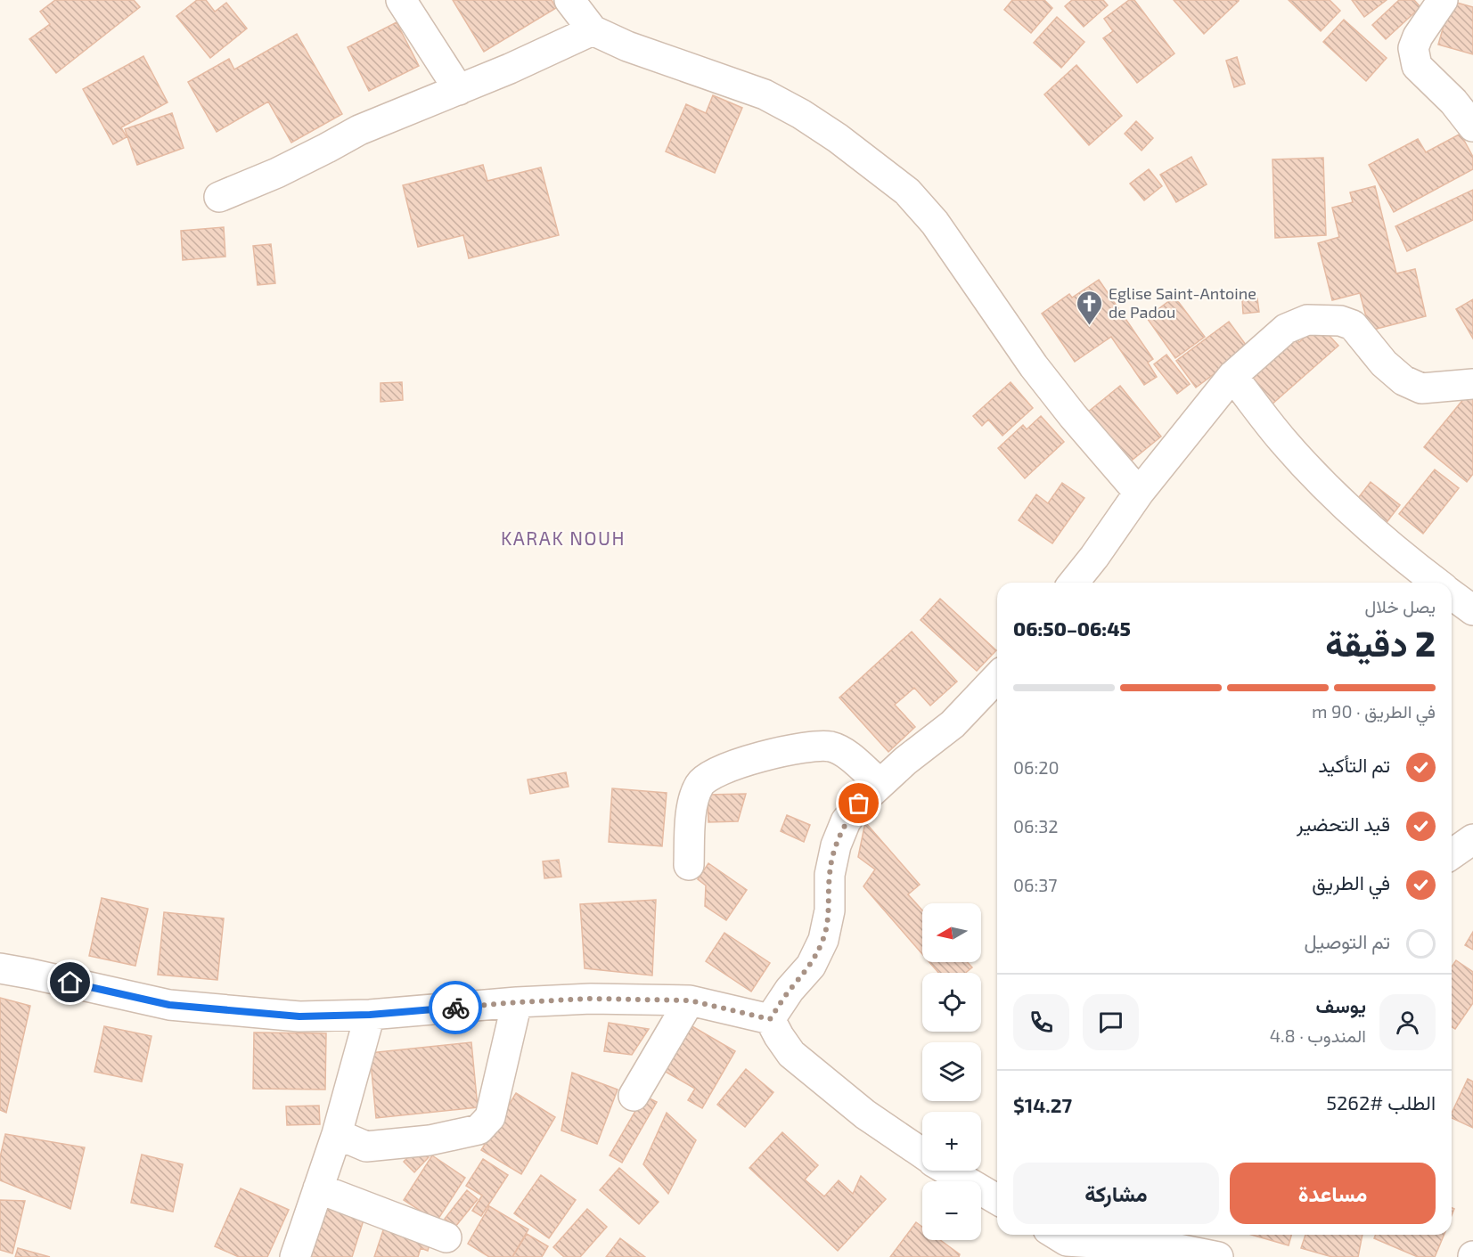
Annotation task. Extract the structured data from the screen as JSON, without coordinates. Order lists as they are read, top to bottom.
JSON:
{
  "districts": ["KARAK NOUH"],
  "places": {
    "church": ["Eglise Saint-Antoine de Padou"]
  },
  "north": "left",
  "page": {
    "heading": ["2 دقيقة", "يصل خلال", "06:45–06:50"],
    "panel": [
      "يوسف",
      "المندوب · 4.8",
      "الطلب #5262",
      "$14.27"
    ],
    "bar": "في الطريق · 90 m",
    "list": [
      ["تم التأكيد", "06:20"],
      ["قيد التحضير", "06:32"],
      ["في الطريق", "06:37"],
      "تم التوصيل"
    ],
    "map_buttons": ["+", "−"],
    "buttons": ["مساعدة", "مشاركة"]
  }
}
